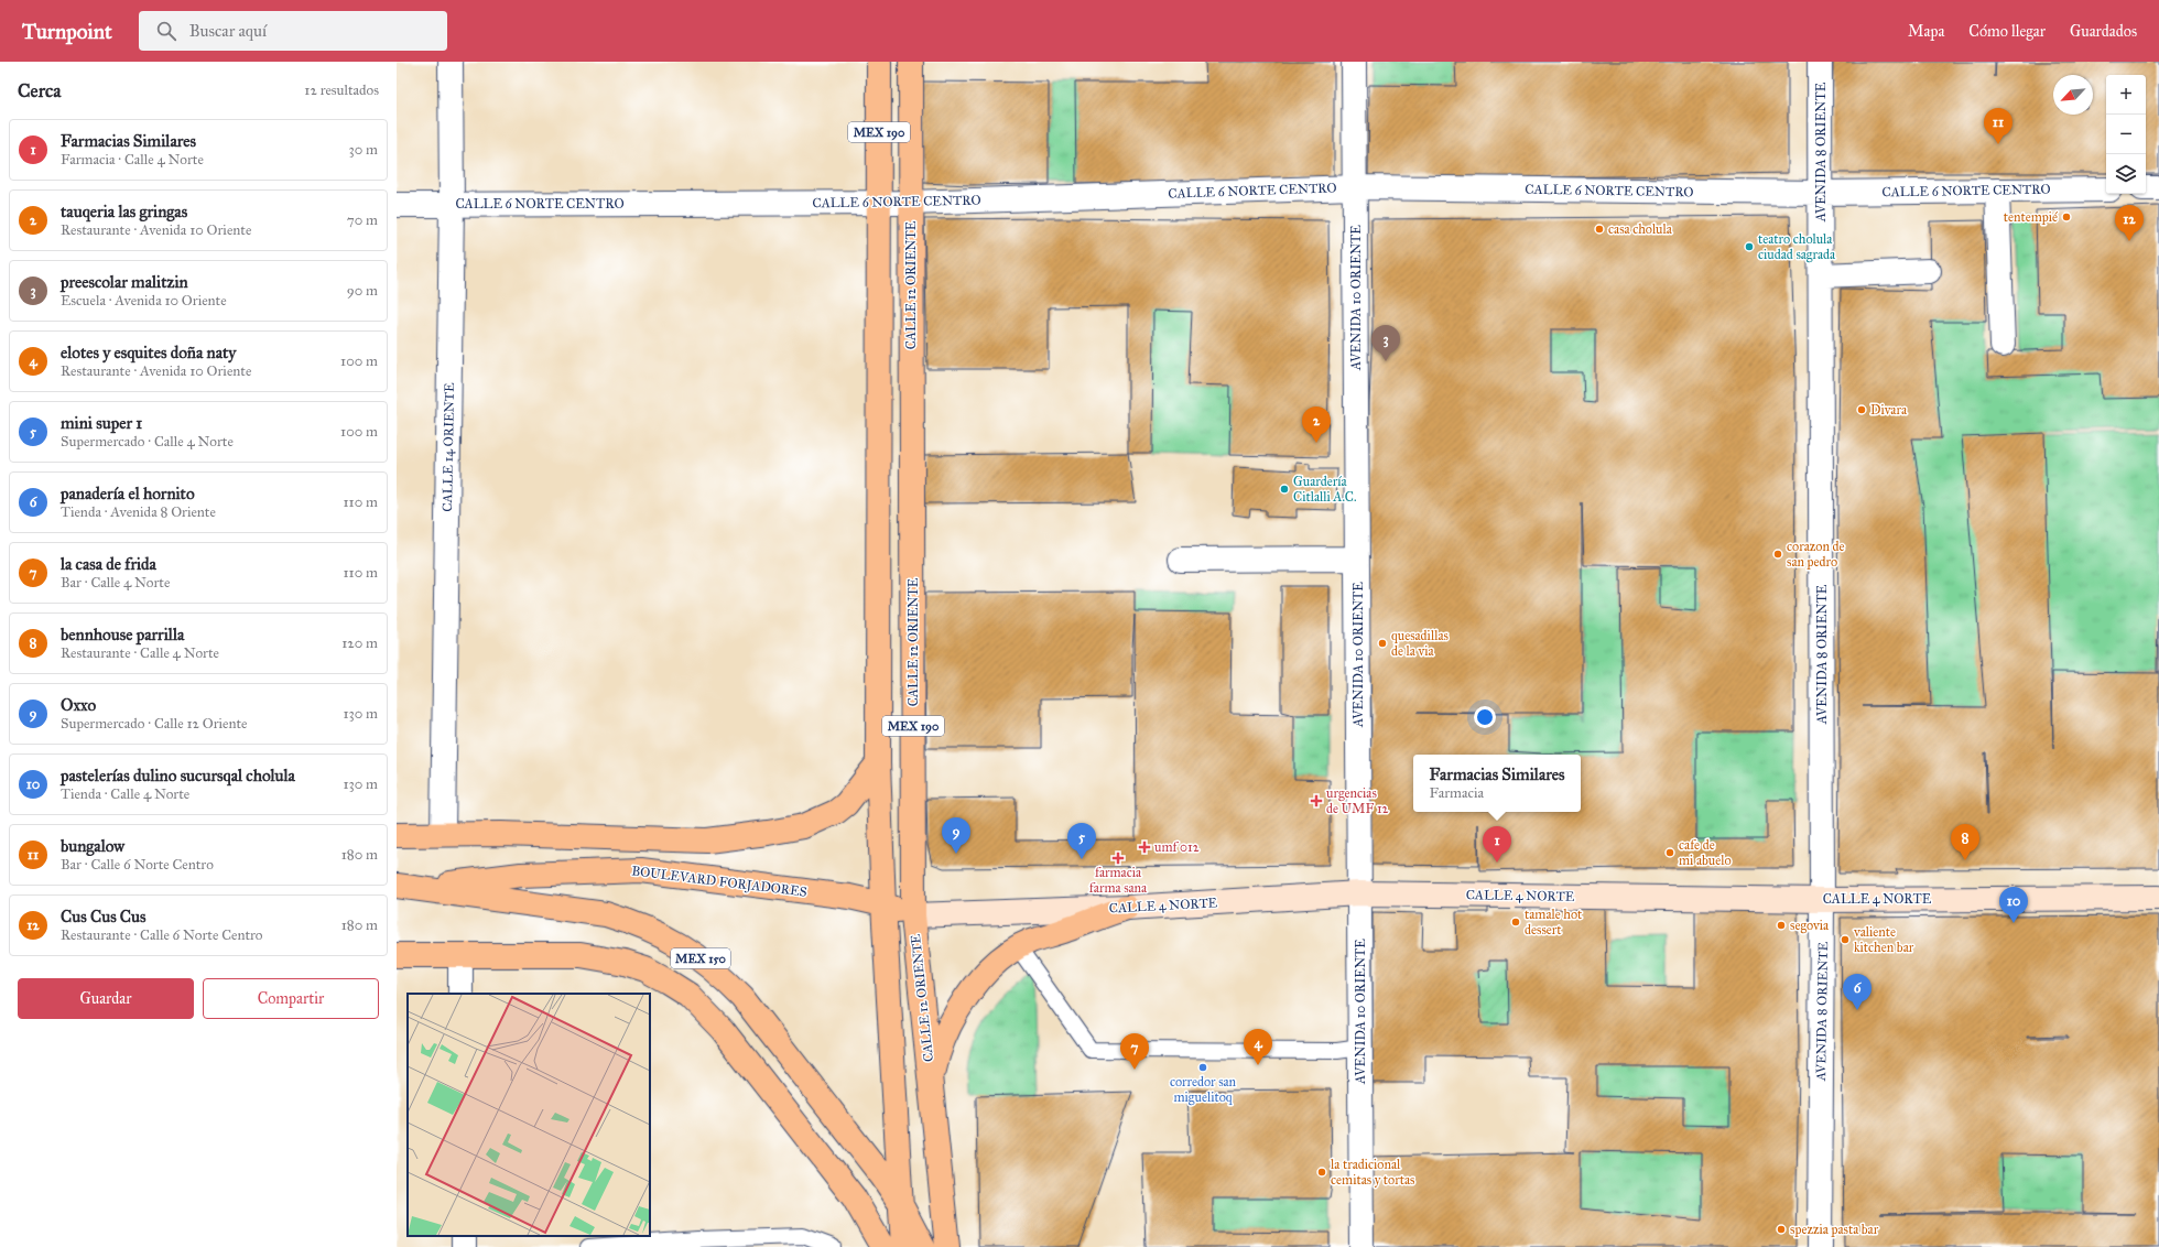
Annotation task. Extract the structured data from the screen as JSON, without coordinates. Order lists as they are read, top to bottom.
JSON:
{
  "streets": {
    "main road": [
      "MEX 190",
      "CALLE 12 ORIENTE",
      "BOULEVARD FORJADORES",
      "CALLE 4 NORTE",
      "MEX 150"
    ],
    "street": [
      "AVENIDA 8 ORIENTE",
      "CALLE 6 NORTE CENTRO",
      "AVENIDA 10 ORIENTE",
      "CALLE 14 ORIENTE"
    ]
  },
  "crossings": [
    ["MEX 190", "CALLE 6 NORTE CENTRO"],
    ["MEX 190", "BOULEVARD FORJADORES"],
    ["MEX 190", "CALLE 4 NORTE"],
    ["MEX 190", "MEX 150"],
    ["AVENIDA 8 ORIENTE", "CALLE 6 NORTE CENTRO"],
    ["AVENIDA 8 ORIENTE", "CALLE 4 NORTE"],
    ["CALLE 6 NORTE CENTRO", "CALLE 12 ORIENTE"],
    ["CALLE 6 NORTE CENTRO", "AVENIDA 10 ORIENTE"],
    ["CALLE 6 NORTE CENTRO", "CALLE 14 ORIENTE"],
    ["CALLE 12 ORIENTE", "CALLE 4 NORTE"],
    ["AVENIDA 10 ORIENTE", "CALLE 4 NORTE"],
    ["BOULEVARD FORJADORES", "CALLE 4 NORTE"],
    ["BOULEVARD FORJADORES", "MEX 150"]
  ],
  "places": {
    "other": [
      "tentempié",
      "casa cholula",
      "teatro cholula ciudad sagrada",
      "Divara",
      "Guardería Citlalli A.C.",
      "corazon de san pedro",
      "quesadillas de la via",
      "cafe de mi abuelo",
      "tamale hot dessert",
      "segovia",
      "valiente kitchen bar",
      "corredor san miguelitoq",
      "la tradicional cemitas y tortas",
      "spezzia pasta bar"
    ],
    "health": ["urgencias de UMF 12", "umf 012", "farmacia farma sana"]
  },
  "north": "bottom left",
  "page": {
    "header": "Turnpoint",
    "search": "Buscar aquí",
    "nav": ["Mapa", "Cómo llegar", "Guardados"],
    "heading": ["Cerca", "12 resultados"],
    "map_buttons": ["+", "−"],
    "pins": [
      "11",
      "12",
      "3",
      "2",
      "9",
      "5",
      "8",
      "1",
      "10",
      "6",
      "4",
      "7"
    ],
    "list": [
      {
        "mark": "1",
        "name": "Farmacias Similares",
        "note": "Farmacia · Calle 4 Norte",
        "value": "30 m"
      },
      {
        "mark": "2",
        "name": "tauqeria las gringas",
        "note": "Restaurante · Avenida 10 Oriente",
        "value": "70 m"
      },
      {
        "mark": "3",
        "name": "preescolar malitzin",
        "note": "Escuela · Avenida 10 Oriente",
        "value": "90 m"
      },
      {
        "mark": "4",
        "name": "elotes y esquites doña naty",
        "note": "Restaurante · Avenida 10 Oriente",
        "value": "100 m"
      },
      {
        "mark": "5",
        "name": "mini super 1",
        "note": "Supermercado · Calle 4 Norte",
        "value": "100 m"
      },
      {
        "mark": "6",
        "name": "panadería el hornito",
        "note": "Tienda · Avenida 8 Oriente",
        "value": "110 m"
      },
      {
        "mark": "7",
        "name": "la casa de frida",
        "note": "Bar · Calle 4 Norte",
        "value": "110 m"
      },
      {
        "mark": "8",
        "name": "bennhouse parrilla",
        "note": "Restaurante · Calle 4 Norte",
        "value": "120 m"
      },
      {
        "mark": "9",
        "name": "Oxxo",
        "note": "Supermercado · Calle 12 Oriente",
        "value": "130 m"
      },
      {
        "mark": "10",
        "name": "pastelerías dulino sucursqal cholula",
        "note": "Tienda · Calle 4 Norte",
        "value": "130 m"
      },
      {
        "mark": "11",
        "name": "bungalow",
        "note": "Bar · Calle 6 Norte Centro",
        "value": "180 m"
      },
      {
        "mark": "12",
        "name": "Cus Cus Cus",
        "note": "Restaurante · Calle 6 Norte Centro",
        "value": "180 m"
      }
    ],
    "popup": ["Farmacias Similares", "Farmacia"],
    "buttons": ["Guardar", "Compartir"]
  }
}
